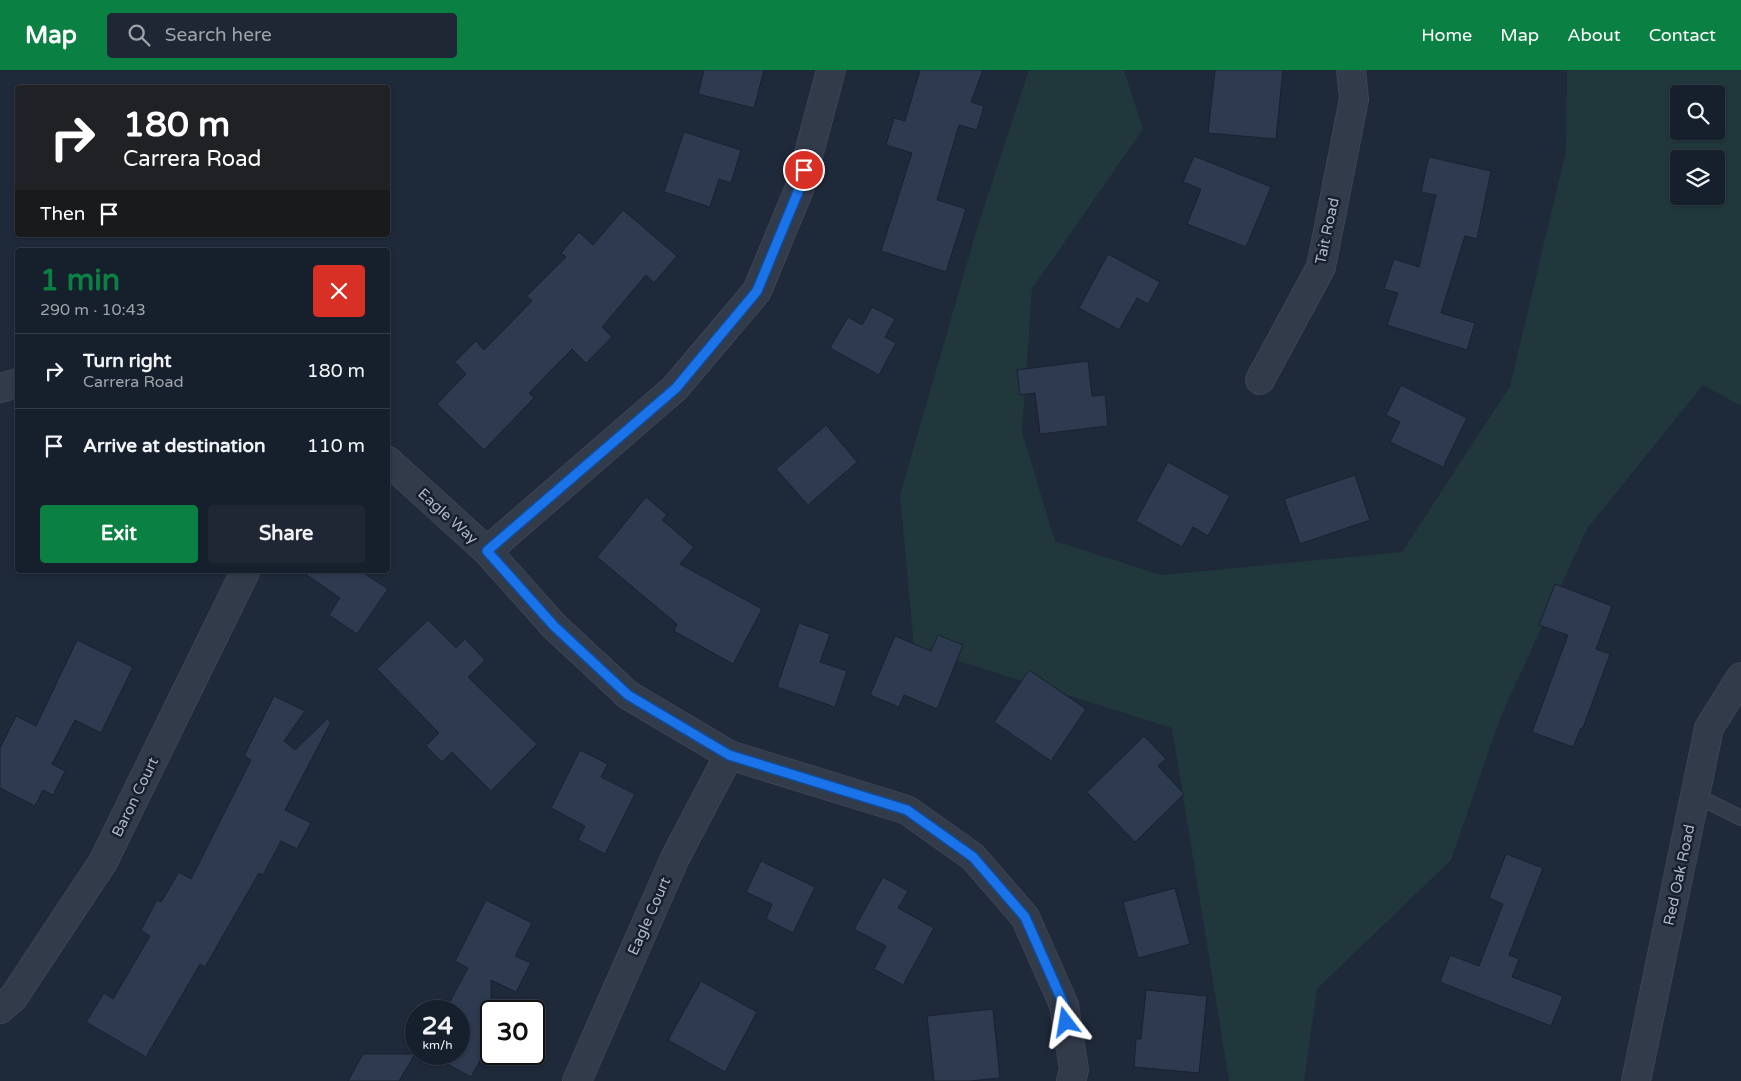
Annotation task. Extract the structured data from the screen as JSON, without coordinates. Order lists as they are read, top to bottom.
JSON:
{
  "streets": {
    "street": [
      "Tait Road",
      "Eagle Way",
      "Baron Court",
      "Red Oak Road",
      "Eagle Court"
    ]
  },
  "crossings": [
    ["Eagle Way", "Eagle Court"]
  ],
  "page": {
    "header": "Map",
    "search": "Search here",
    "nav": [
      "Home",
      "Map",
      "About",
      "Contact"
    ],
    "turn": ["180 m", "Carrera Road"],
    "then": "Then",
    "heading": ["1 min", "290 m · 10:43"],
    "list": [
      {
        "name": "Turn right",
        "note": "Carrera Road",
        "value": "180 m"
      },
      {
        "name": "Arrive at destination",
        "value": "110 m"
      }
    ],
    "buttons": ["Exit", "Share"],
    "speed": "24 km/h",
    "limit": "30"
  }
}
